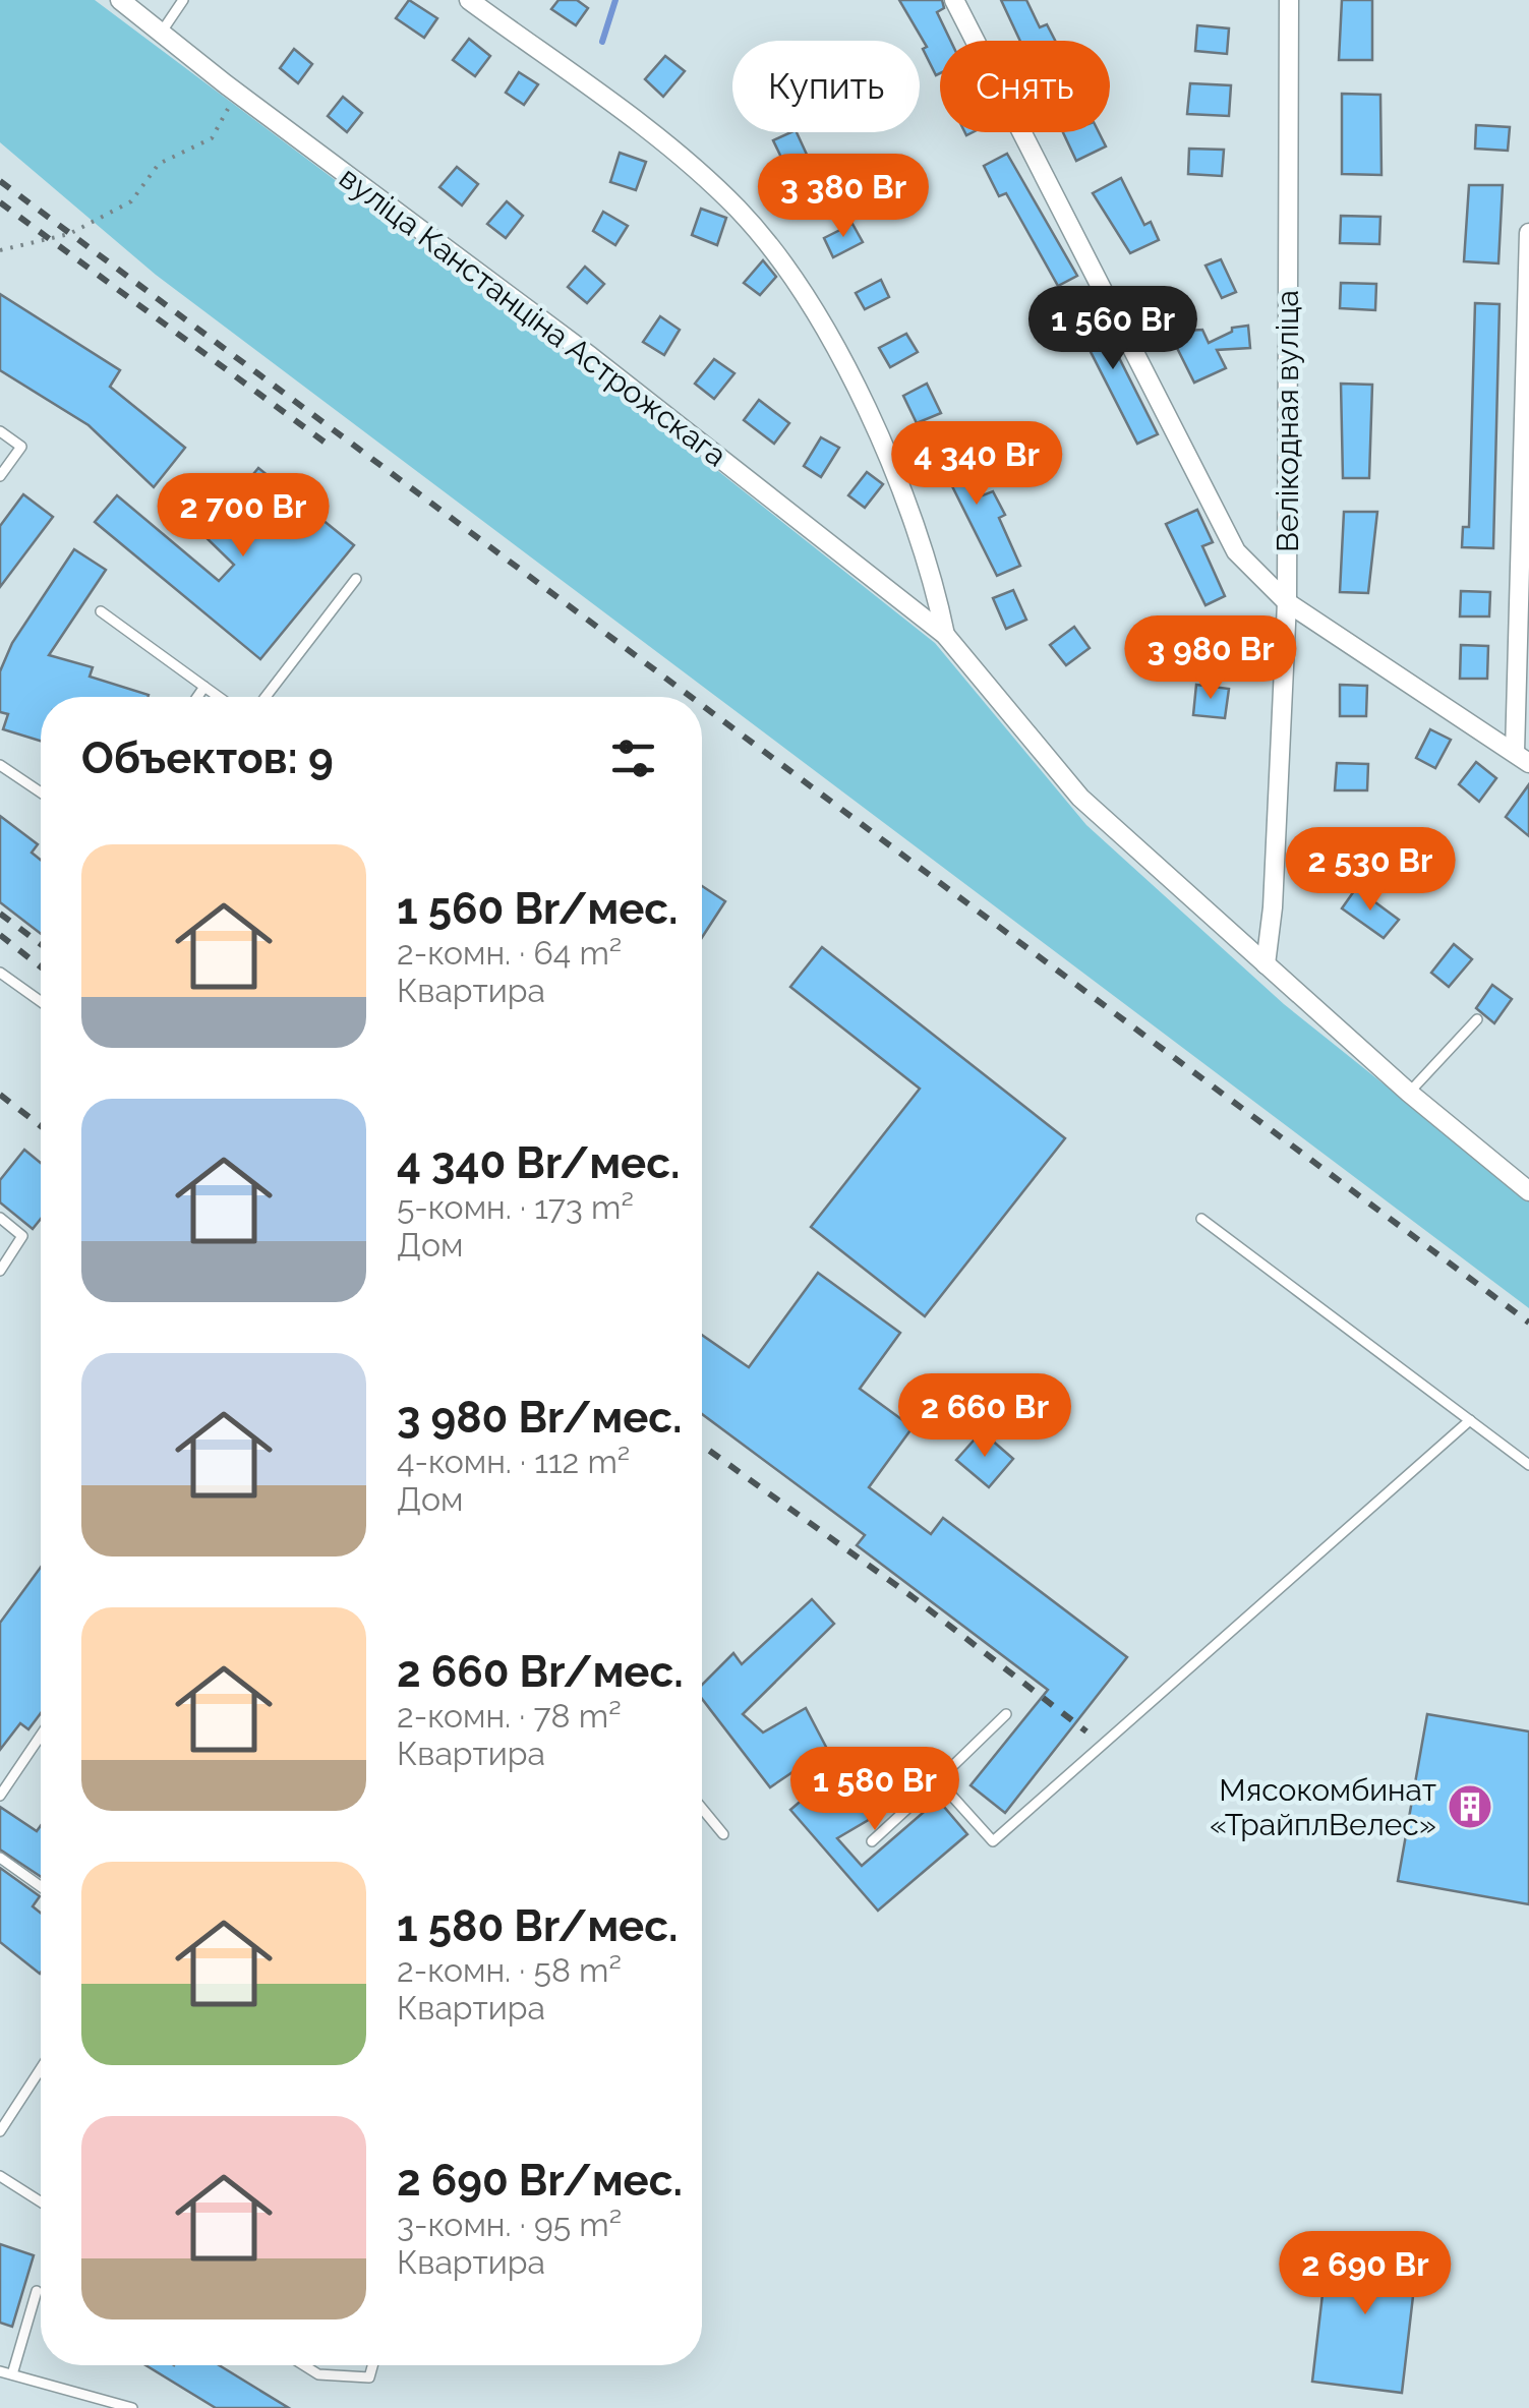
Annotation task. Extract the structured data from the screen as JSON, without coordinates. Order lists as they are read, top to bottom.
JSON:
{
  "streets": {
    "street": ["вуліца Канстанціна Астрожскага", "Велікодная вуліца"]
  },
  "crossings": [
    ["вуліца Канстанціна Астрожскага", "Велікодная вуліца"]
  ],
  "places": {
    "building": ["Мясокомбинат «ТрайплВелес»"]
  },
  "page": {
    "chip": ["Купить", "Снять"],
    "price": [
      "3 380 Br",
      "1 560 Br",
      "4 340 Br",
      "2 700 Br",
      "3 980 Br",
      "2 530 Br",
      "2 660 Br",
      "1 580 Br",
      "2 690 Br"
    ],
    "heading": "Объектов: 9",
    "list": [
      {
        "name": "1 560 Br/мес.",
        "note": "2-комн. · 64 m² · Квартира"
      },
      {
        "name": "4 340 Br/мес.",
        "note": "5-комн. · 173 m² · Дом"
      },
      {
        "name": "3 980 Br/мес.",
        "note": "4-комн. · 112 m² · Дом"
      },
      {
        "name": "2 660 Br/мес.",
        "note": "2-комн. · 78 m² · Квартира"
      },
      {
        "name": "1 580 Br/мес.",
        "note": "2-комн. · 58 m² · Квартира"
      },
      {
        "name": "2 690 Br/мес.",
        "note": "3-комн. · 95 m² · Квартира"
      }
    ]
  }
}
